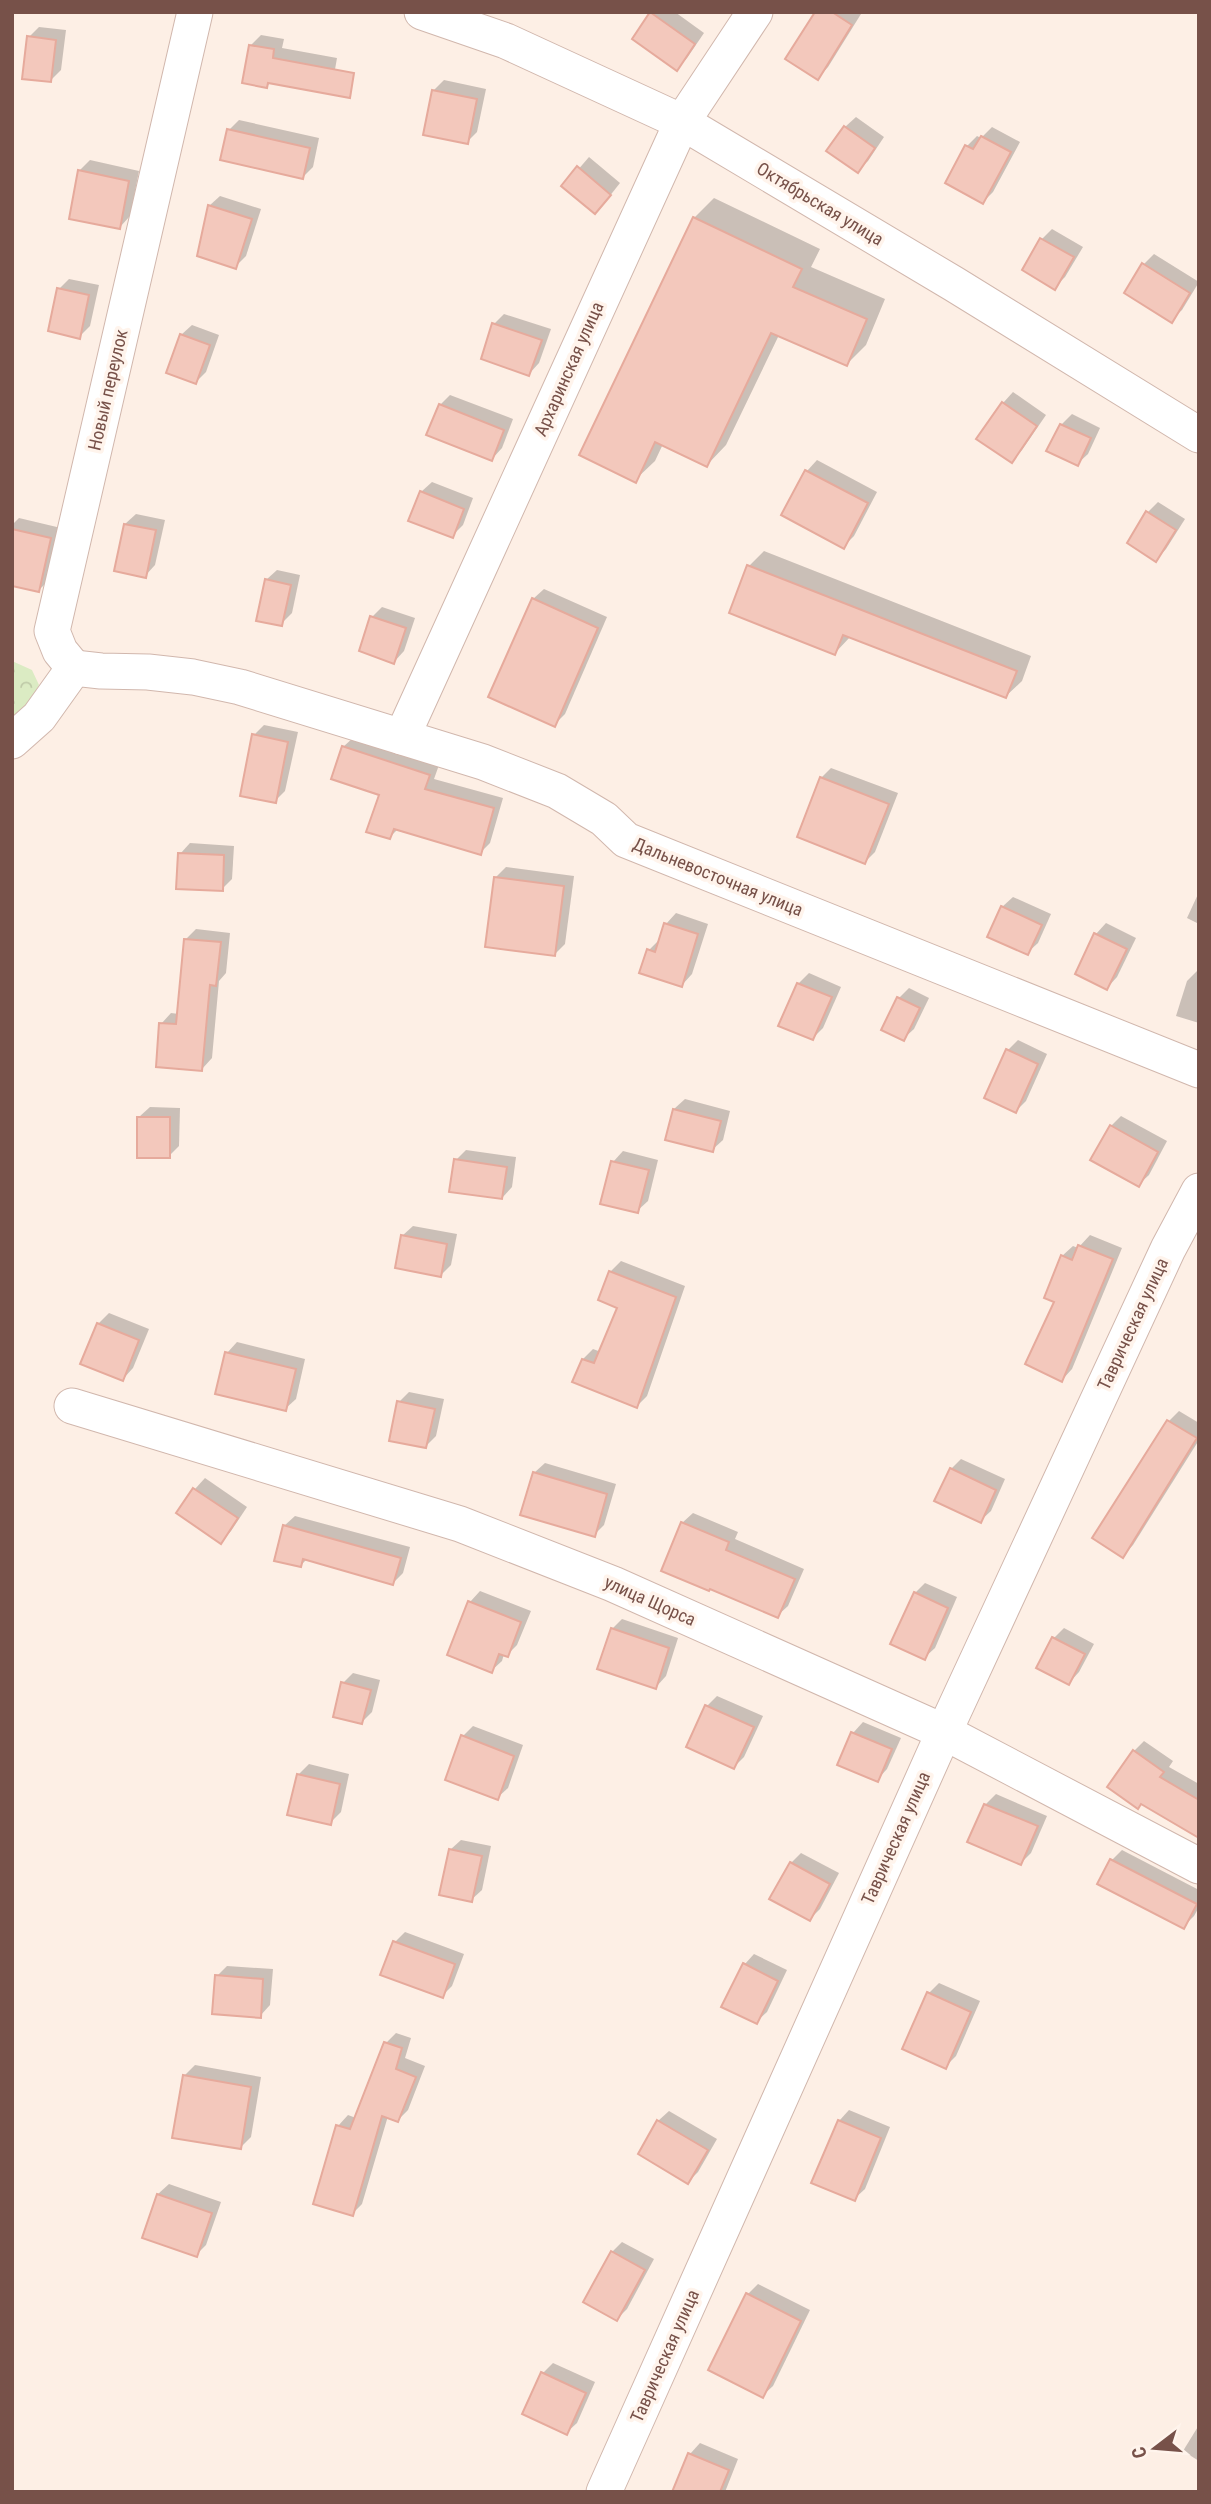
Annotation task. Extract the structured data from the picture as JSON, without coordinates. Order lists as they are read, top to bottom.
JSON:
{
  "streets": {
    "street": [
      "Октябрьская улица",
      "Архаринская улица",
      "Новый переулок",
      "Дальневосточная улица",
      "Таврическая улица",
      "улица Щорса"
    ]
  },
  "crossings": [
    ["Октябрьская улица", "Архаринская улица"],
    ["Архаринская улица", "Дальневосточная улица"],
    ["Новый переулок", "Дальневосточная улица"],
    ["Таврическая улица", "улица Щорса"]
  ],
  "north": "left"
}
